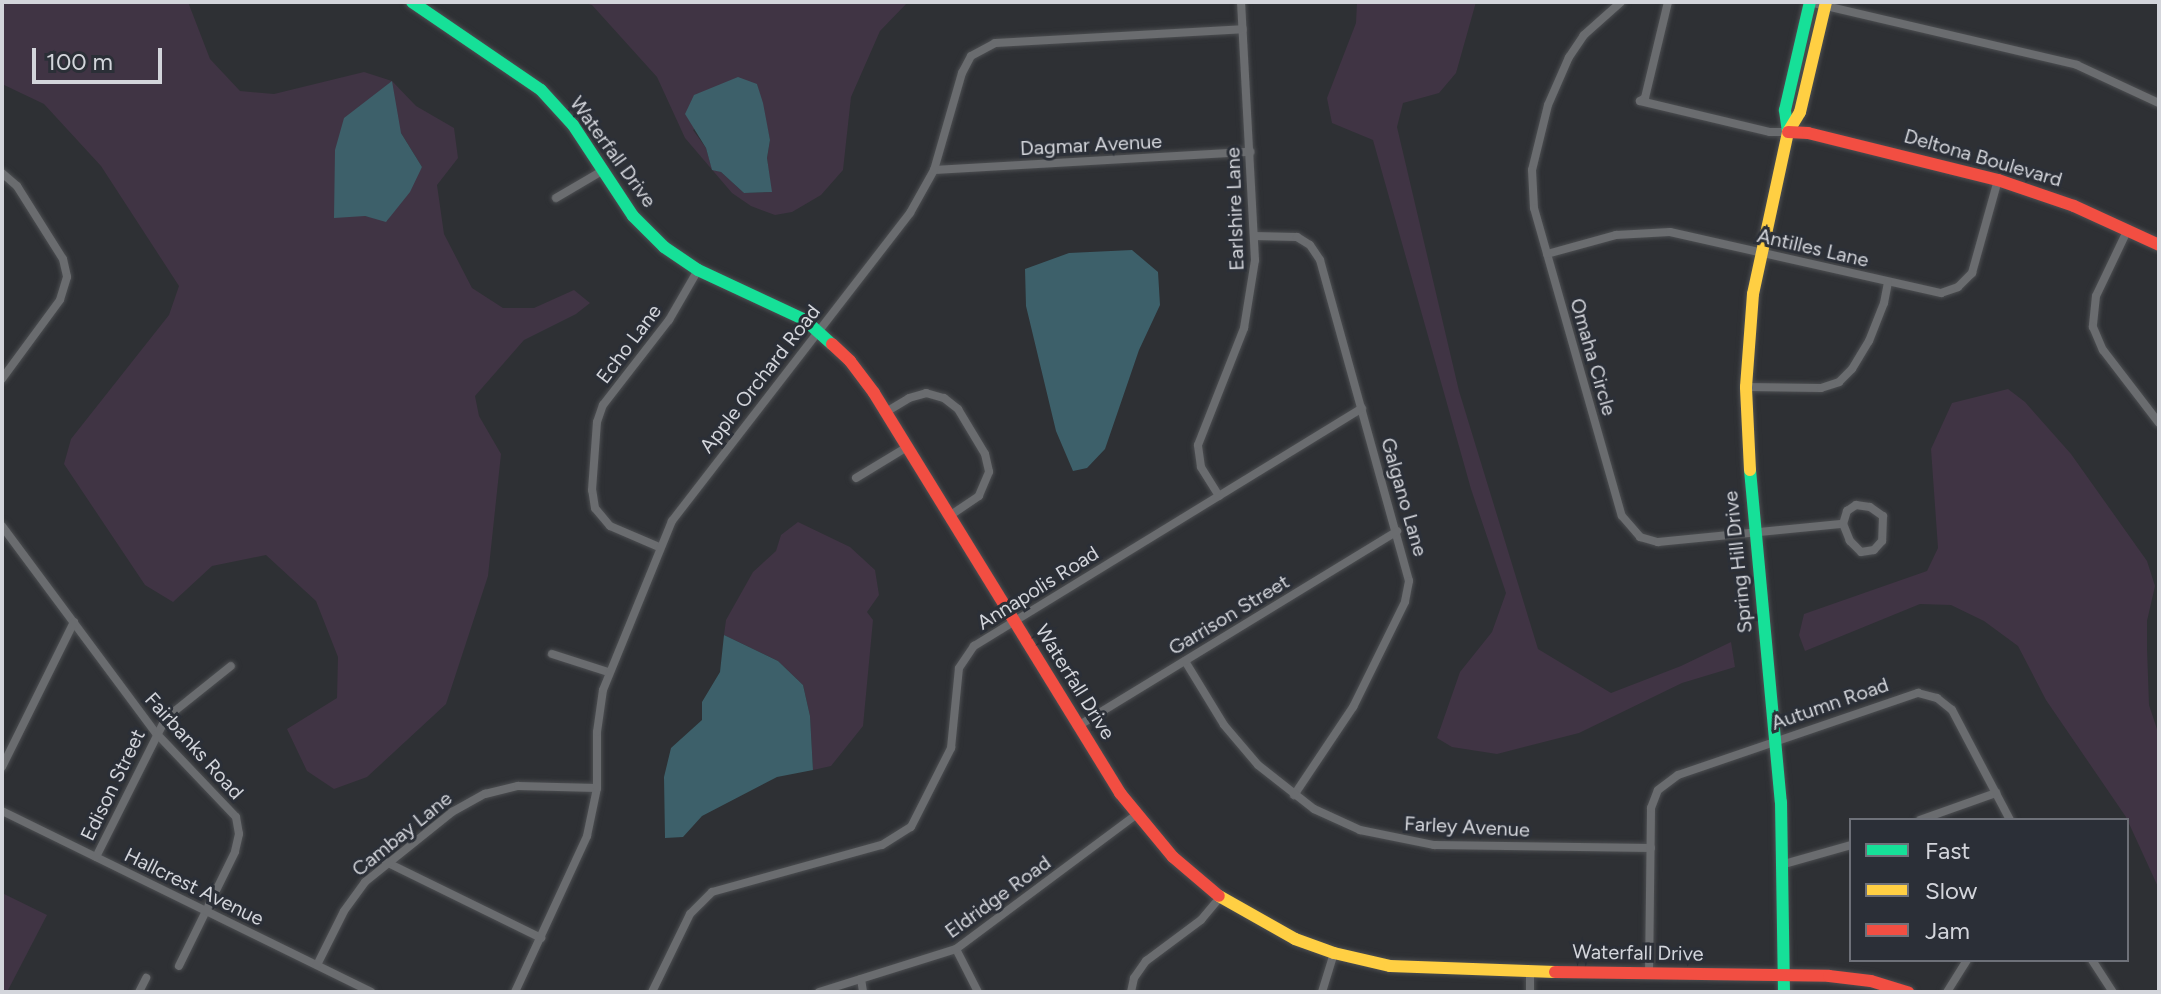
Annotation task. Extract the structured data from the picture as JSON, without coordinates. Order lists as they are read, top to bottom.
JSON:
{
  "streets": {
    "street": [
      "Dagmar Avenue",
      "Waterfall Drive",
      "Deltona Boulevard",
      "Earlshire Lane",
      "Antilles Lane",
      "Echo Lane",
      "Omaha Circle",
      "Apple Orchard Road",
      "Galgano Lane",
      "Spring Hill Drive",
      "Annapolis Road",
      "Garrison Street",
      "Autumn Road",
      "Fairbanks Road",
      "Edison Street",
      "Farley Avenue",
      "Cambay Lane",
      "Hallcrest Avenue",
      "Eldridge Road"
    ]
  },
  "crossings": [
    ["Dagmar Avenue", "Earlshire Lane"],
    ["Dagmar Avenue", "Apple Orchard Road"],
    ["Waterfall Drive", "Echo Lane"],
    ["Waterfall Drive", "Apple Orchard Road"],
    ["Waterfall Drive", "Spring Hill Drive"],
    ["Waterfall Drive", "Annapolis Road"],
    ["Waterfall Drive", "Garrison Street"],
    ["Waterfall Drive", "Eldridge Road"],
    ["Deltona Boulevard", "Antilles Lane"],
    ["Deltona Boulevard", "Spring Hill Drive"],
    ["Earlshire Lane", "Apple Orchard Road"],
    ["Earlshire Lane", "Galgano Lane"],
    ["Earlshire Lane", "Annapolis Road"],
    ["Antilles Lane", "Omaha Circle"],
    ["Antilles Lane", "Spring Hill Drive"],
    ["Echo Lane", "Apple Orchard Road"],
    ["Omaha Circle", "Spring Hill Drive"],
    ["Apple Orchard Road", "Cambay Lane"],
    ["Galgano Lane", "Annapolis Road"],
    ["Galgano Lane", "Garrison Street"],
    ["Galgano Lane", "Farley Avenue"],
    ["Spring Hill Drive", "Autumn Road"],
    ["Garrison Street", "Farley Avenue"],
    ["Autumn Road", "Farley Avenue"],
    ["Fairbanks Road", "Edison Street"],
    ["Fairbanks Road", "Hallcrest Avenue"],
    ["Edison Street", "Hallcrest Avenue"],
    ["Cambay Lane", "Hallcrest Avenue"]
  ],
  "legend": ["Fast", "Slow", "Jam"],
  "scale_bar": "100 m"
}
